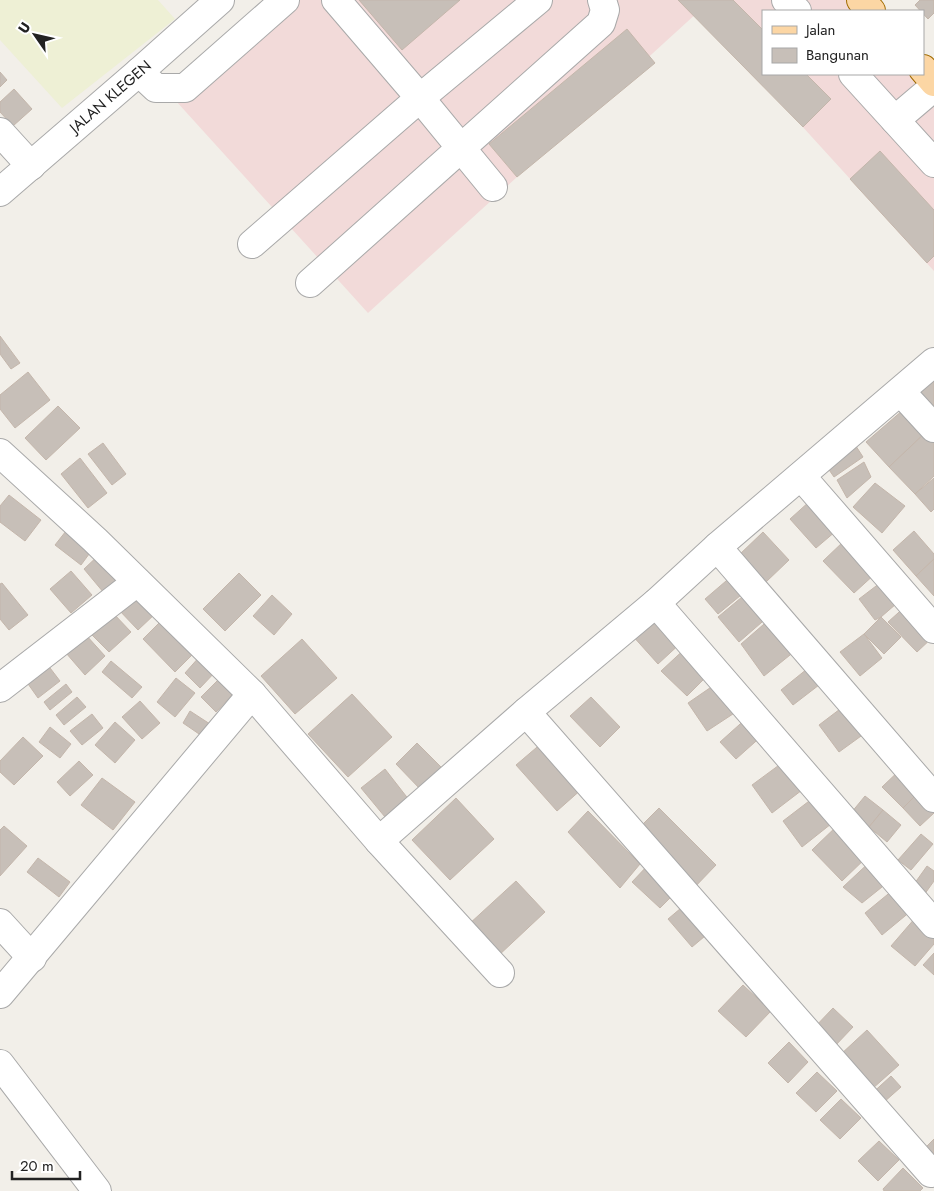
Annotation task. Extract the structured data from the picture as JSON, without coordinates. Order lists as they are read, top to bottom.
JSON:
{
  "streets": {
    "street": ["JALAN KLEGEN"]
  },
  "legend": ["Jalan", "Bangunan"],
  "scale_bar": "20 m",
  "north": "top left"
}
